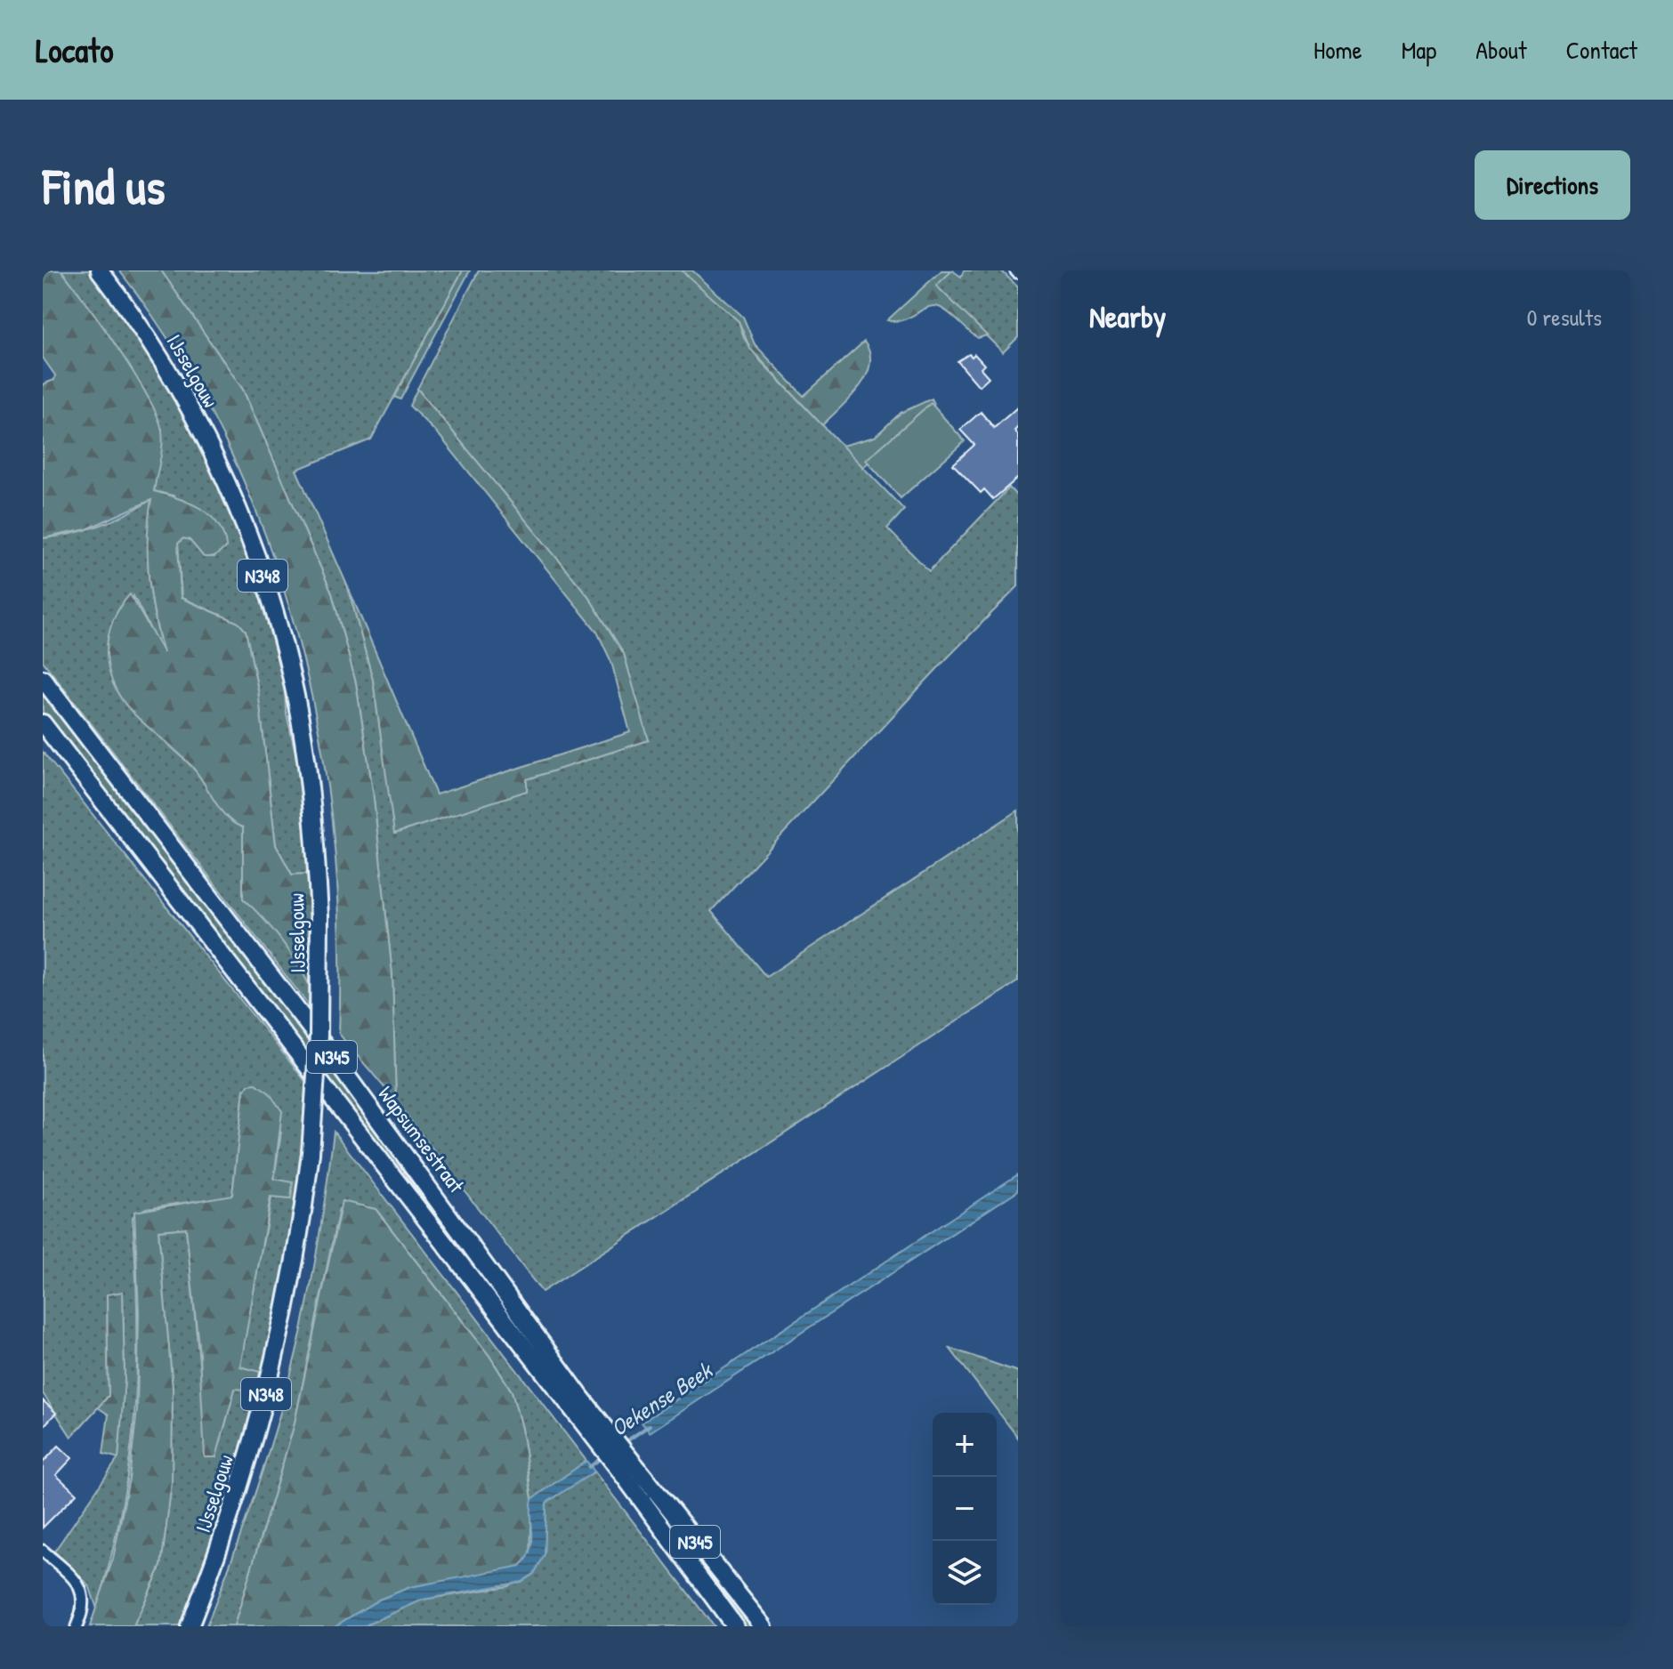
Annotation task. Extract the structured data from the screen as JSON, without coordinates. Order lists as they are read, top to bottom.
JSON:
{
  "streets": {
    "main road": [
      "IJsselgouw",
      "N348",
      "N345",
      "Wapsumsestraat"
    ]
  },
  "water": ["Oekense Beek"],
  "page": {
    "header": "Locato",
    "nav": [
      "Home",
      "Map",
      "About",
      "Contact"
    ],
    "buttons": "Directions",
    "title": "Find us",
    "heading": ["Nearby", "0 results"],
    "map_buttons": ["+", "−"]
  }
}
